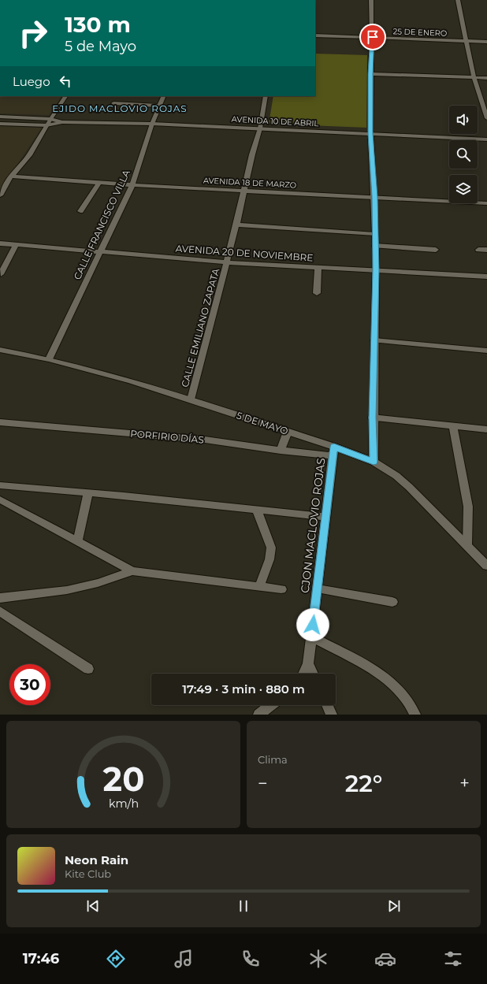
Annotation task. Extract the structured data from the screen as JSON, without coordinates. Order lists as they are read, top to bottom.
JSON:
{
  "streets": {
    "street": [
      "25 DE ENERO",
      "AVENIDA 10 DE ABRIL",
      "AVENIDA 18 DE MARZO",
      "CALLE FRANCISCO VILLA",
      "AVENIDA 20 DE NOVIEMBRE",
      "CALLE EMILIANO ZAPATA",
      "5 DE MAYO",
      "PORFIRIO DÍAS",
      "CJON MACLOVIO ROJAS"
    ]
  },
  "crossings": [
    ["AVENIDA 10 DE ABRIL", "CALLE FRANCISCO VILLA"],
    ["AVENIDA 10 DE ABRIL", "CALLE EMILIANO ZAPATA"],
    ["AVENIDA 18 DE MARZO", "CALLE FRANCISCO VILLA"],
    ["AVENIDA 18 DE MARZO", "CALLE EMILIANO ZAPATA"],
    ["CALLE FRANCISCO VILLA", "AVENIDA 20 DE NOVIEMBRE"],
    ["CALLE FRANCISCO VILLA", "5 DE MAYO"],
    ["AVENIDA 20 DE NOVIEMBRE", "CALLE EMILIANO ZAPATA"],
    ["CALLE EMILIANO ZAPATA", "5 DE MAYO"],
    ["5 DE MAYO", "PORFIRIO DÍAS"],
    ["5 DE MAYO", "CJON MACLOVIO ROJAS"],
    ["PORFIRIO DÍAS", "CJON MACLOVIO ROJAS"]
  ],
  "districts": ["EJIDO MACLOVIO ROJAS"],
  "page": {
    "turn": ["130 m", "5 de Mayo"],
    "then": "Luego",
    "limit": "30",
    "trip": "17:49 · 3 min · 880 m",
    "tile": "Clima",
    "heat": ["−", "22°", "+"],
    "song": ["Neon Rain", "Kite Club"],
    "tabs": "17:46",
    "gauge": ["20", "km/h"]
  }
}
